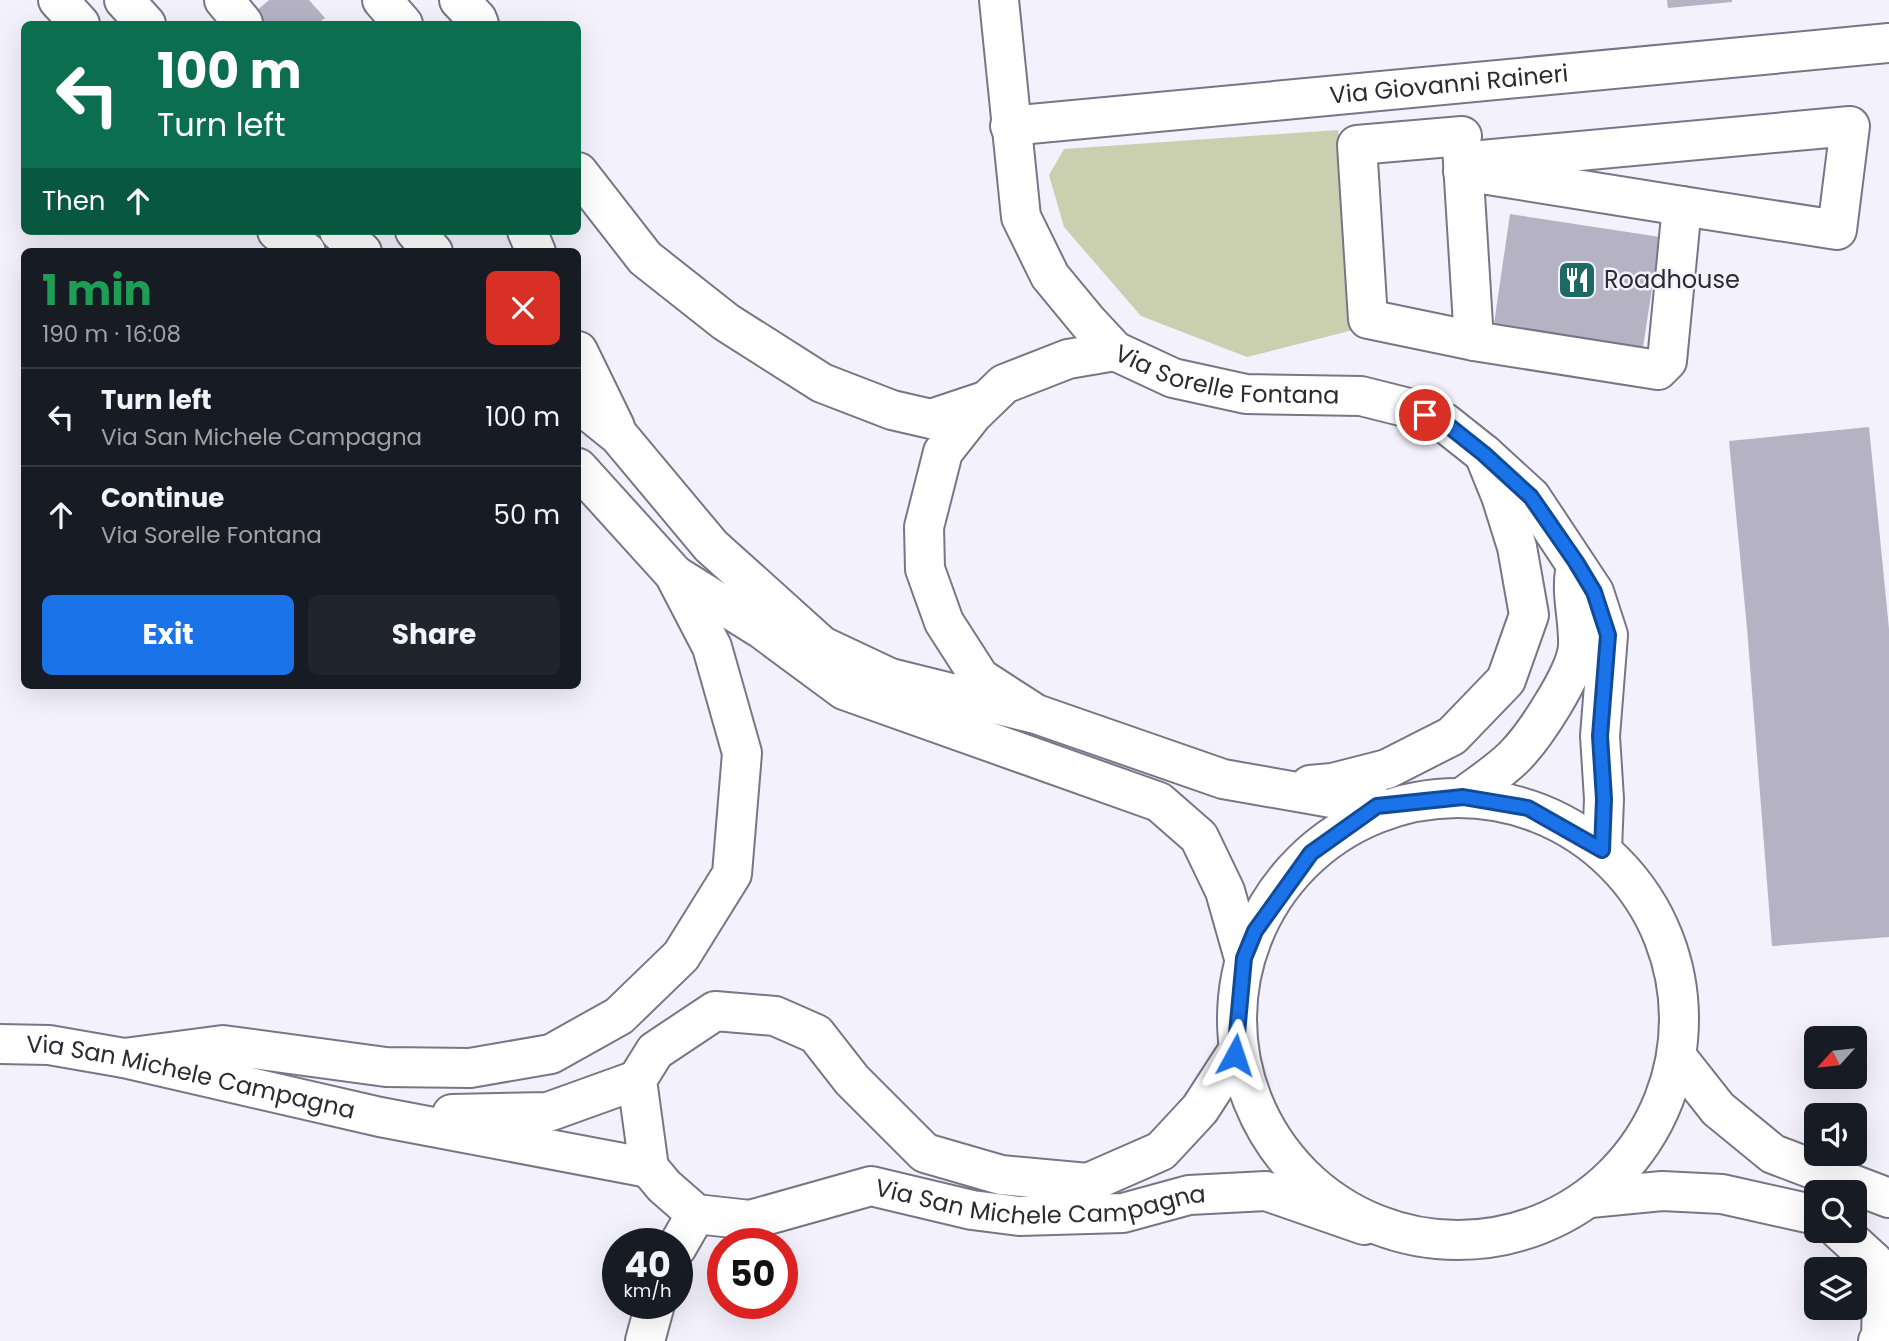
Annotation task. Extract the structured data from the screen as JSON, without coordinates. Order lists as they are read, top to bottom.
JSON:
{
  "streets": {
    "main road": ["Via Giovanni Raineri", "Via Sorelle Fontana", "Via San Michele Campagna"]
  },
  "crossings": [
    ["Via Giovanni Raineri", "Via Sorelle Fontana"]
  ],
  "places": {
    "restaurant": ["Roadhouse"]
  },
  "north": "bottom left",
  "page": {
    "turn": ["100 m", "Turn left"],
    "then": "Then",
    "heading": ["1 min", "190 m · 16:08"],
    "list": [
      {
        "name": "Turn left",
        "note": "Via San Michele Campagna",
        "value": "100 m"
      },
      {
        "name": "Continue",
        "note": "Via Sorelle Fontana",
        "value": "50 m"
      }
    ],
    "buttons": ["Exit", "Share"],
    "speed": "40 km/h",
    "limit": "50"
  }
}
